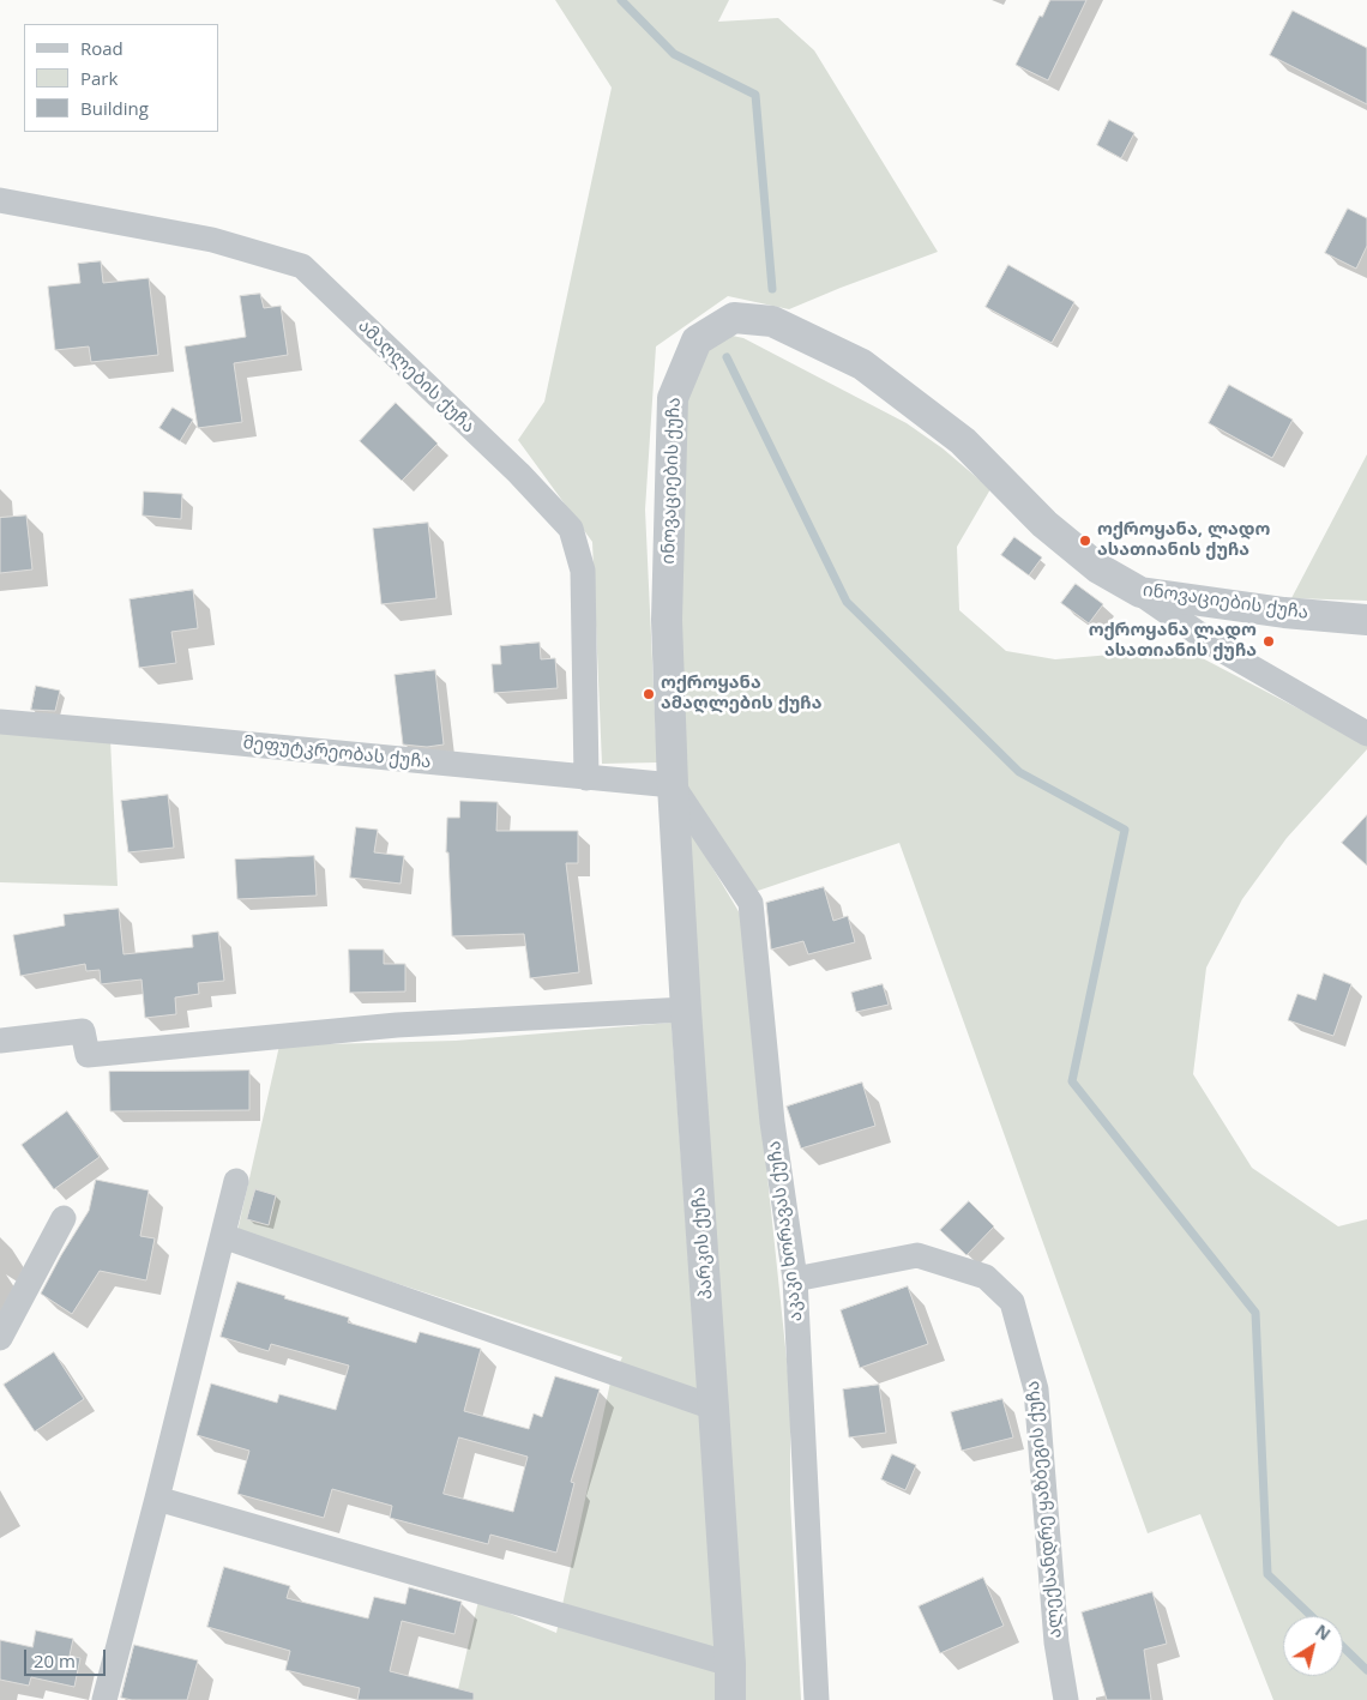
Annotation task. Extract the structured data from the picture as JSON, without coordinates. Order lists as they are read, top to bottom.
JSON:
{
  "streets": {
    "street": [
      "ამაღლების ქუჩა",
      "ინოვაციების ქუჩა",
      "მეფუტკრეობას ქუჩა",
      "აკაკი ხორავას ქუჩა",
      "პარკის ქუჩა",
      "ალექსანდრე ყაზბეგის ქუჩა"
    ]
  },
  "crossings": [
    ["ამაღლების ქუჩა", "მეფუტკრეობას ქუჩა"],
    ["ინოვაციების ქუჩა", "მეფუტკრეობას ქუჩა"],
    ["ინოვაციების ქუჩა", "აკაკი ხორავას ქუჩა"],
    ["ინოვაციების ქუჩა", "პარკის ქუჩა"],
    ["მეფუტკრეობას ქუჩა", "აკაკი ხორავას ქუჩა"],
    ["მეფუტკრეობას ქუჩა", "პარკის ქუჩა"],
    ["აკაკი ხორავას ქუჩა", "პარკის ქუჩა"],
    ["აკაკი ხორავას ქუჩა", "ალექსანდრე ყაზბეგის ქუჩა"]
  ],
  "places": ["ოქროყანა, ლადო ასათიანის ქუჩა", "ოქროყანა ლადო ასათიანის ქუჩა", "ოქროყანა ამაღლების ქუჩა"],
  "legend": ["Road", "Park", "Building"],
  "scale_bar": "20 m",
  "north": "top right"
}
